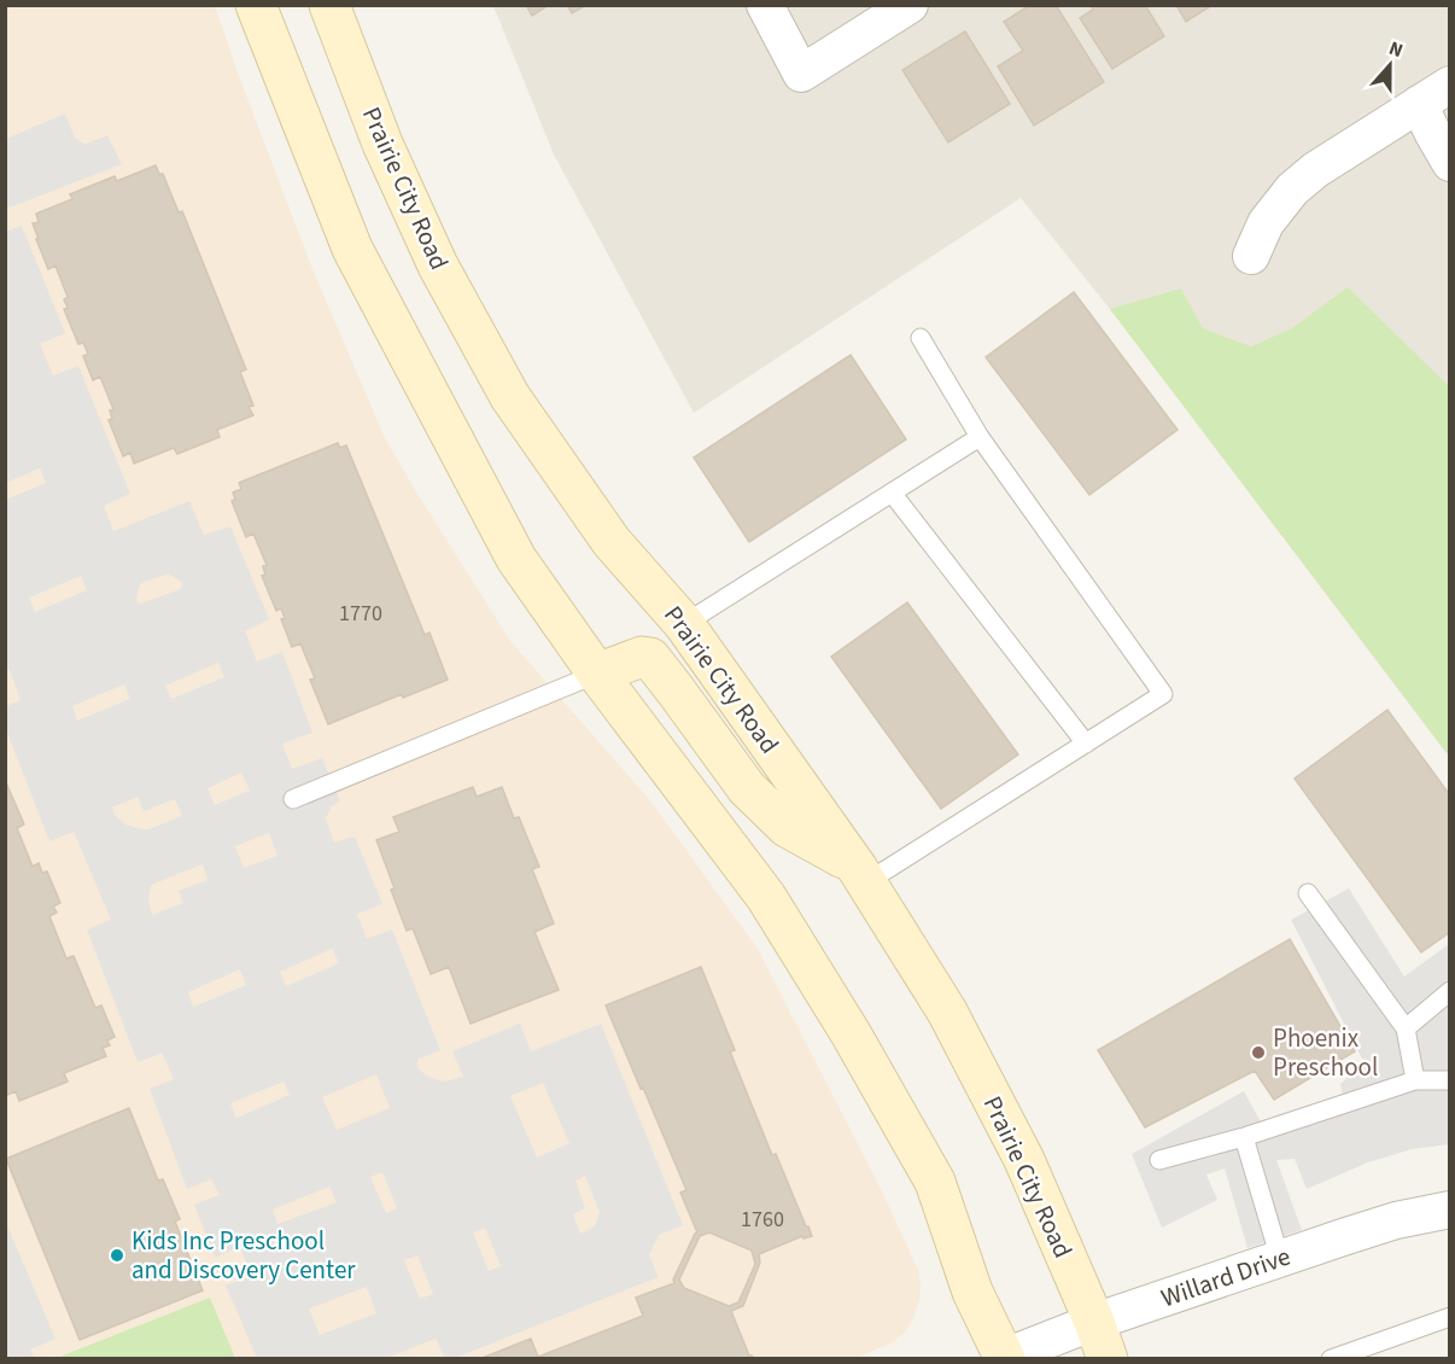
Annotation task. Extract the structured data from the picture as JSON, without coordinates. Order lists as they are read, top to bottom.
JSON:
{
  "streets": {
    "main road": ["Prairie City Road"],
    "street": ["Willard Drive"]
  },
  "crossings": [
    ["Prairie City Road", "Willard Drive"]
  ],
  "places": ["Phoenix Preschool", "Kids Inc Preschool and Discovery Center"],
  "house_numbers": ["1770", "1760"],
  "north": "top"
}
